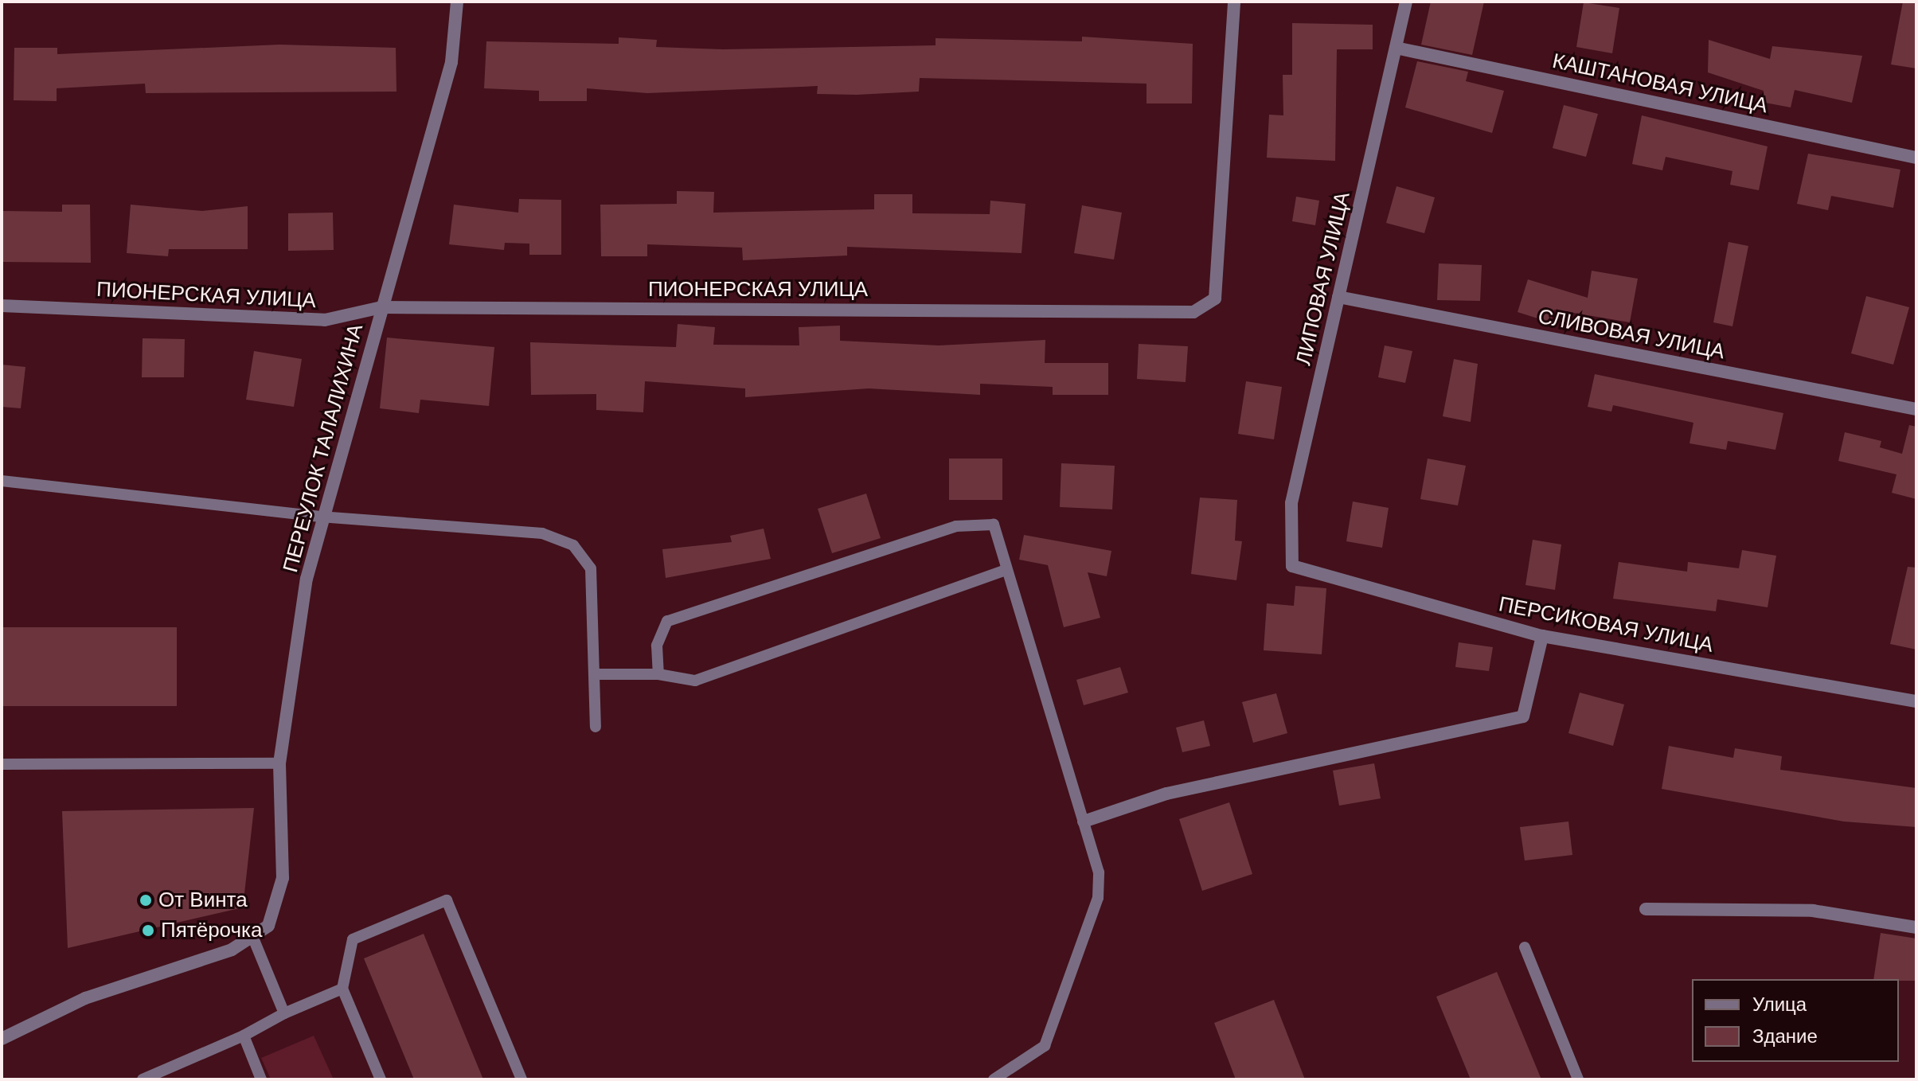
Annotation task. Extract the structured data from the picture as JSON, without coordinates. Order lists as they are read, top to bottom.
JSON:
{
  "streets": {
    "street": [
      "КАШТАНОВАЯ УЛИЦА",
      "ЛИПОВАЯ УЛИЦА",
      "ПИОНЕРСКАЯ УЛИЦА",
      "СЛИВОВАЯ УЛИЦА",
      "ПЕРЕУЛОК ТАЛАЛИХИНА",
      "ПЕРСИКОВАЯ УЛИЦА"
    ]
  },
  "crossings": [
    ["КАШТАНОВАЯ УЛИЦА", "ЛИПОВАЯ УЛИЦА"],
    ["ЛИПОВАЯ УЛИЦА", "СЛИВОВАЯ УЛИЦА"],
    ["ЛИПОВАЯ УЛИЦА", "ПЕРСИКОВАЯ УЛИЦА"],
    ["ПИОНЕРСКАЯ УЛИЦА", "ПЕРЕУЛОК ТАЛАЛИХИНА"]
  ],
  "places": ["От Винта", "Пятёрочка"],
  "legend": ["Улица", "Здание"]
}
